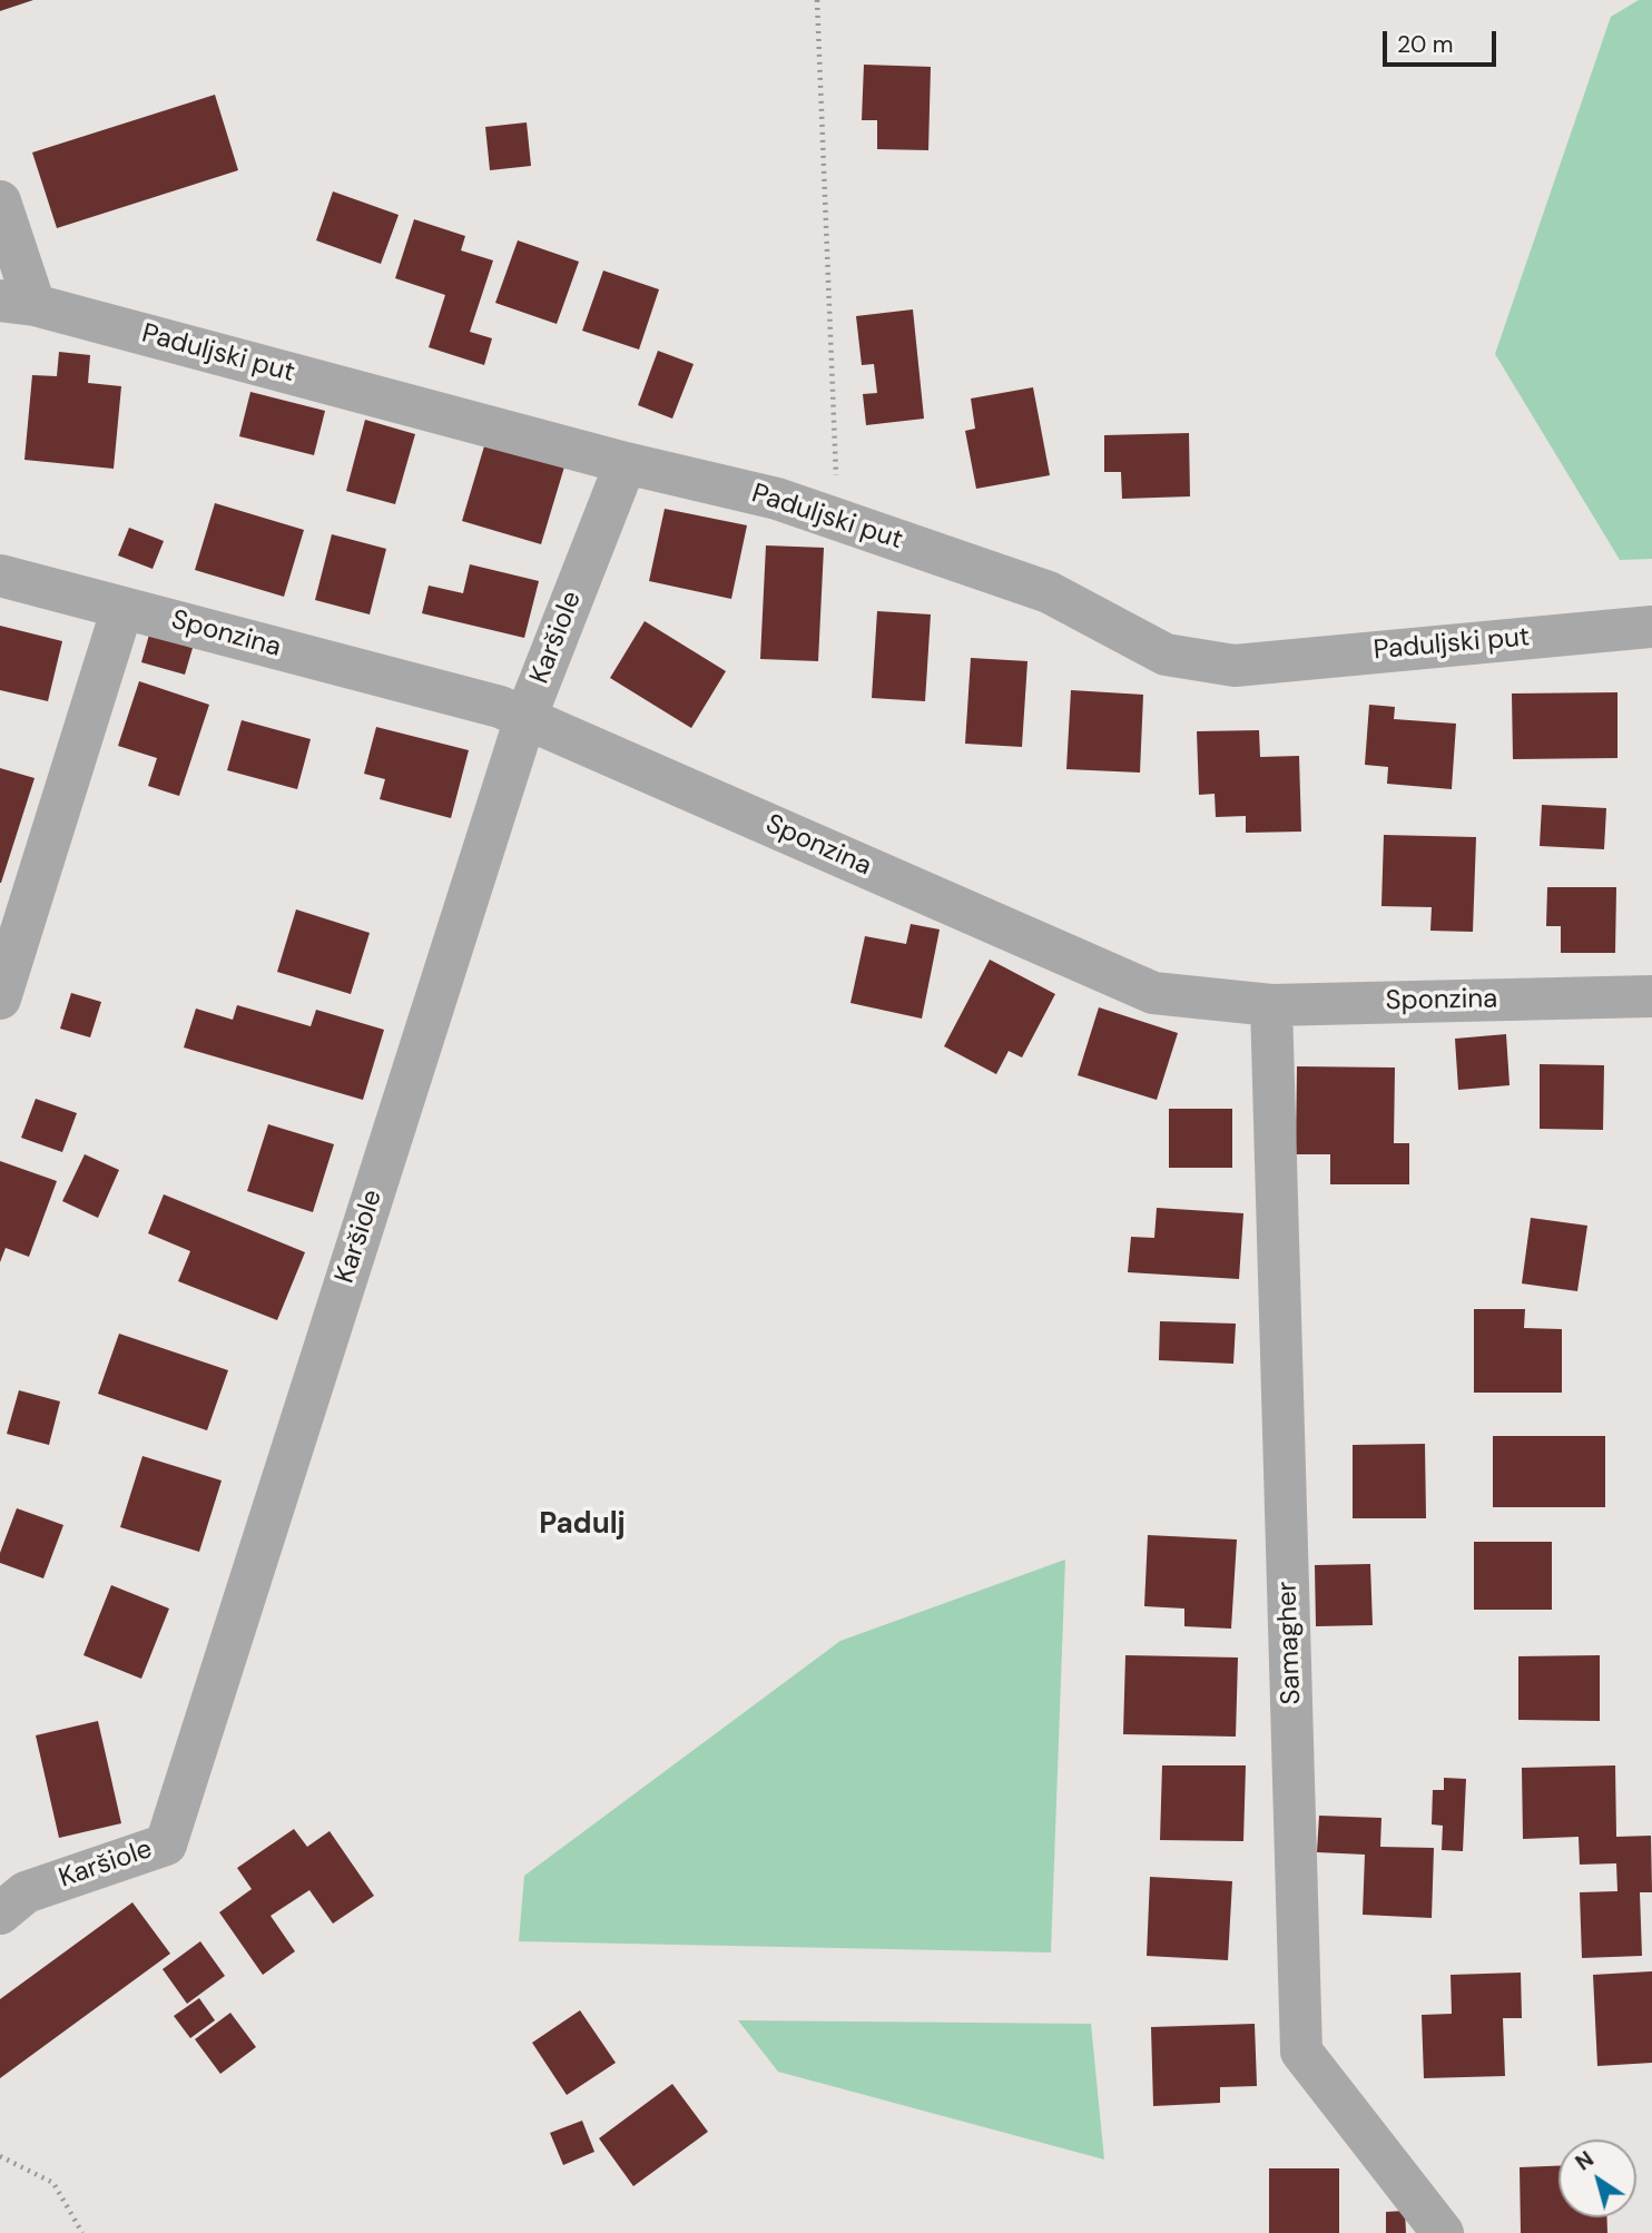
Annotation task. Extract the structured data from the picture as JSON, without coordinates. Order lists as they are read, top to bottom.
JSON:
{
  "streets": {
    "street": [
      "Paduljski put",
      "Sponzina",
      "Karšiole",
      "Samagher"
    ]
  },
  "crossings": [
    ["Paduljski put", "Karšiole"],
    ["Sponzina", "Karšiole"],
    ["Sponzina", "Samagher"]
  ],
  "districts": ["Padulj"],
  "scale_bar": "20 m",
  "north": "top left"
}
